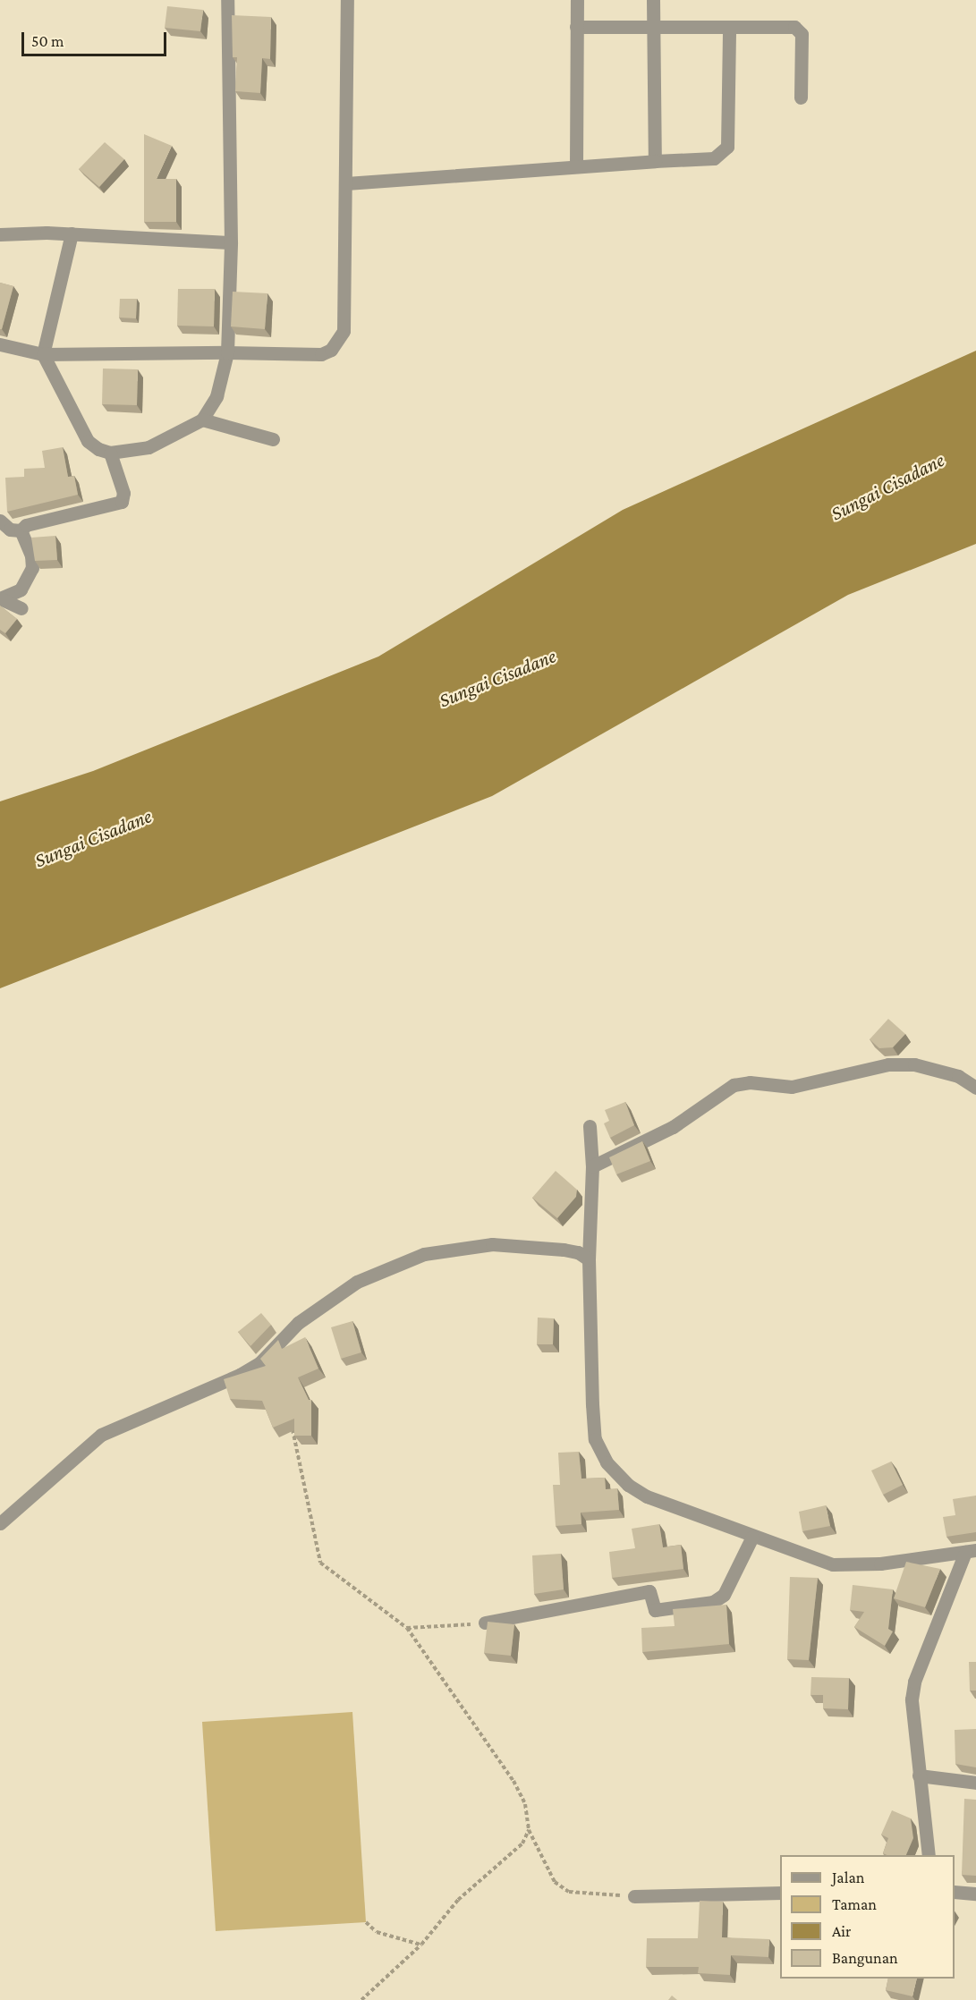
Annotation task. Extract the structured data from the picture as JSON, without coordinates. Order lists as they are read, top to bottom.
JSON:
{
  "water": ["Sungai Cisadane"],
  "legend": [
    "Jalan",
    "Taman",
    "Air",
    "Bangunan"
  ],
  "scale_bar": "50 m"
}
